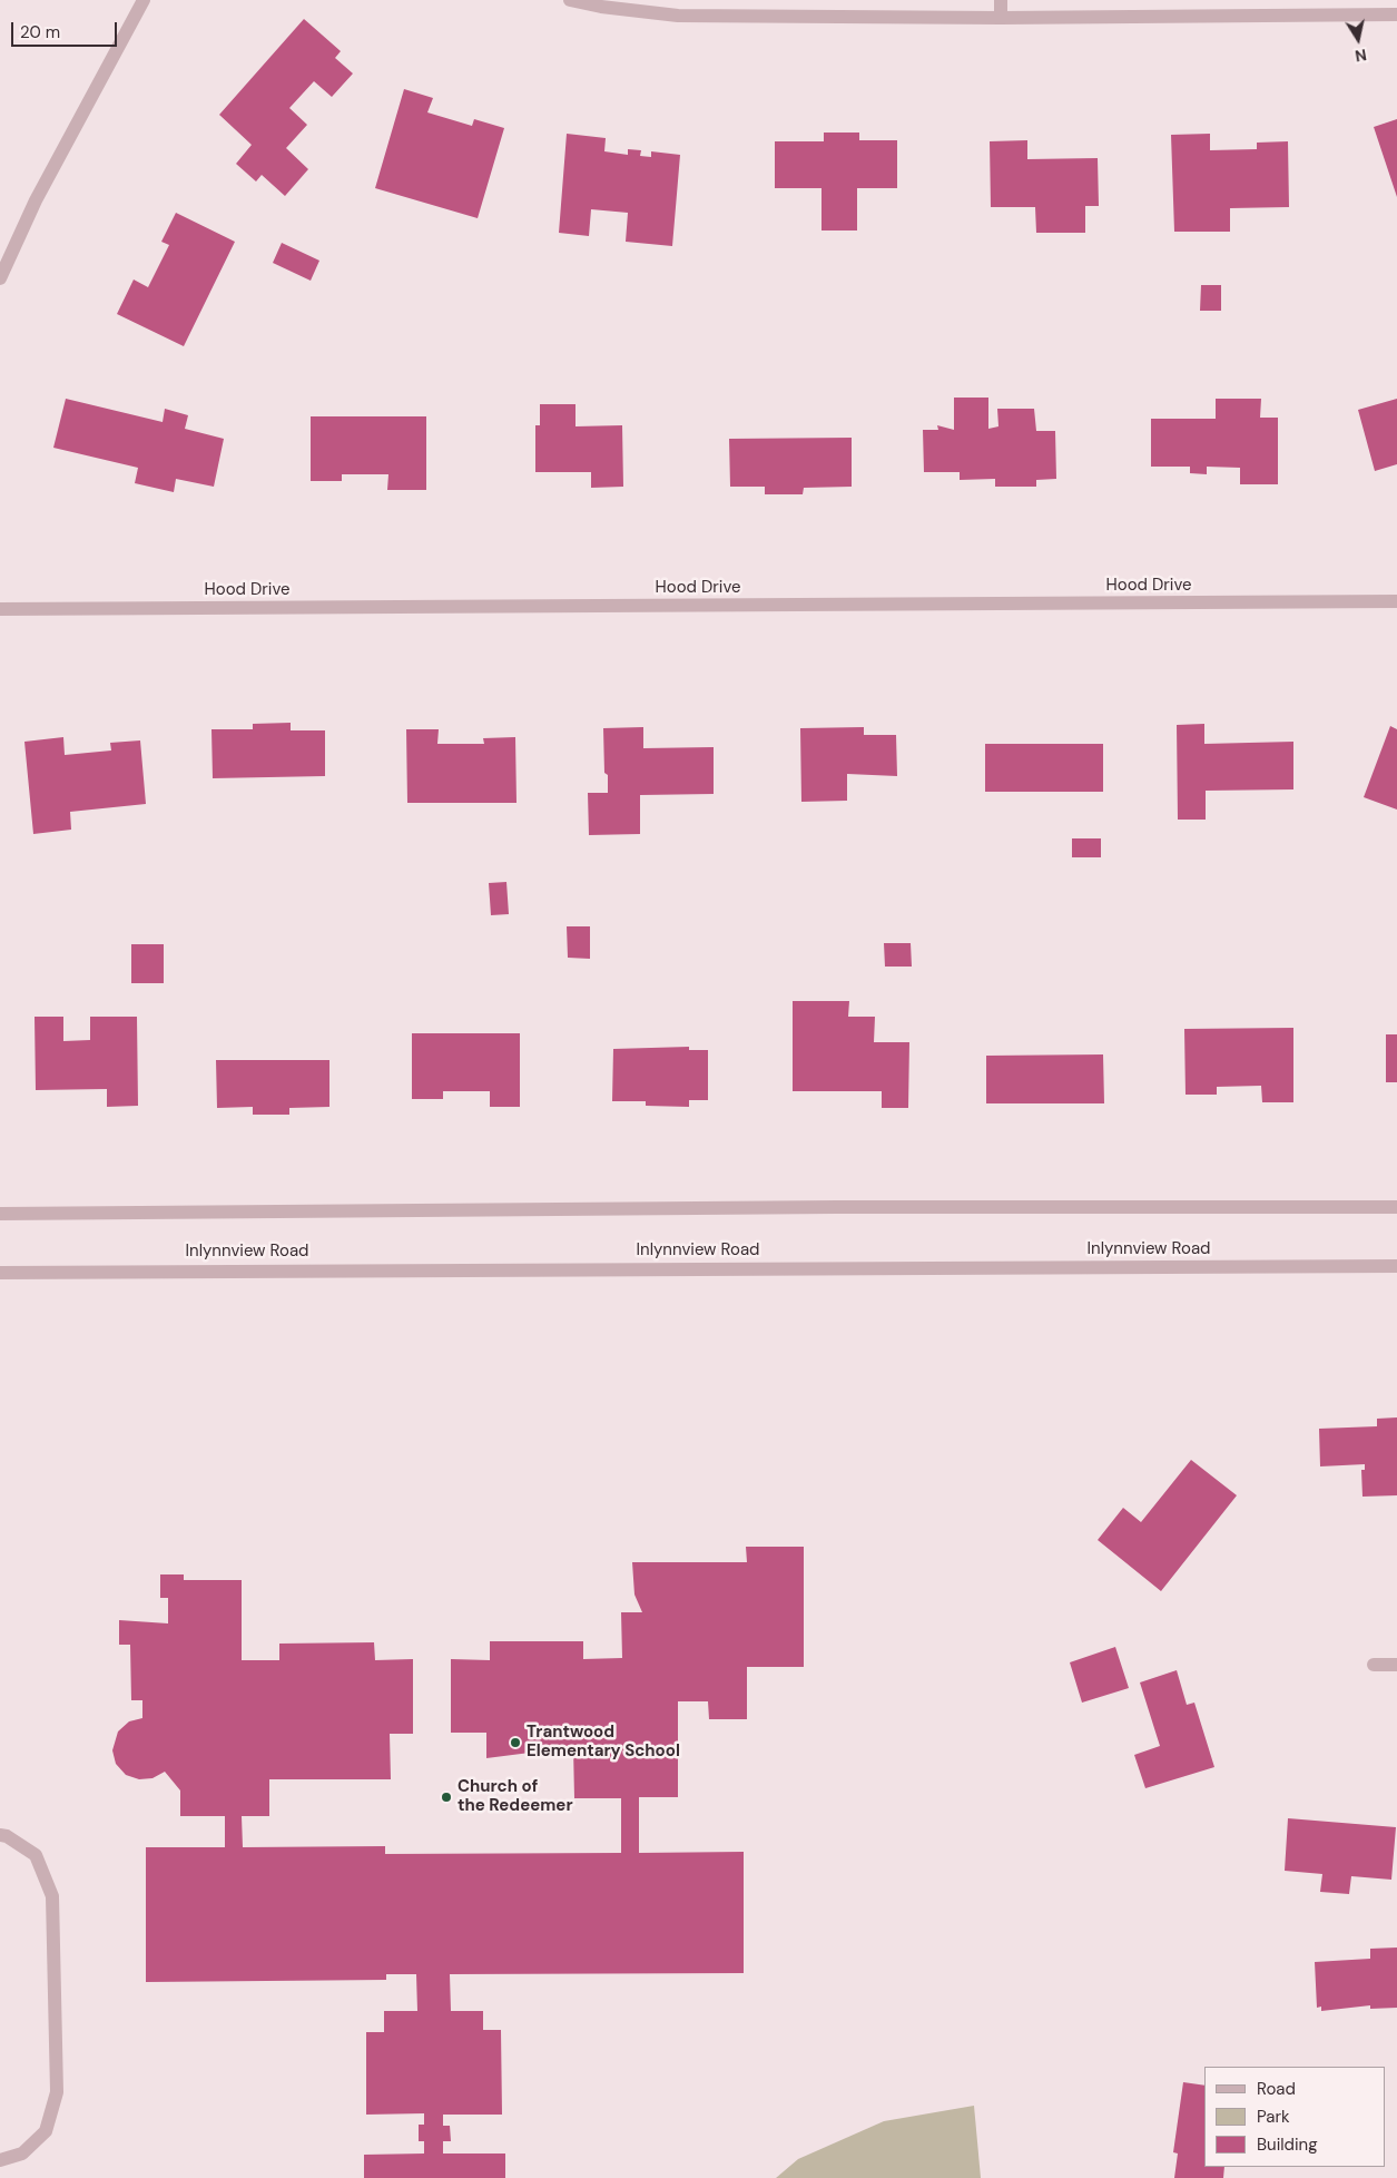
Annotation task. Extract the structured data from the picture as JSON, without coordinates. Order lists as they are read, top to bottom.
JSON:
{
  "streets": {
    "street": ["Hood Drive", "Inlynnview Road"]
  },
  "places": ["Trantwood Elementary School", "Church of the Redeemer"],
  "legend": ["Road", "Park", "Building"],
  "scale_bar": "20 m",
  "north": "bottom"
}
